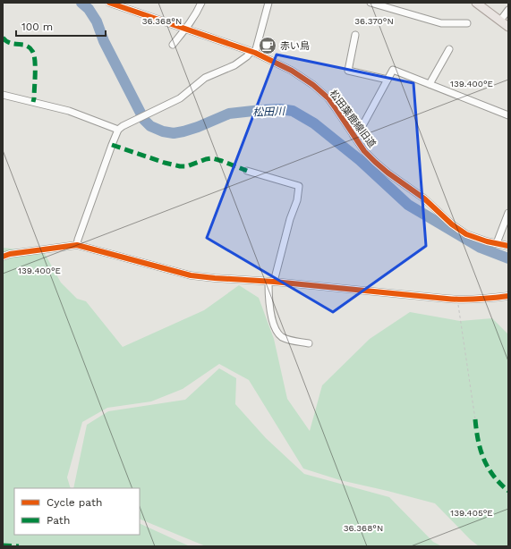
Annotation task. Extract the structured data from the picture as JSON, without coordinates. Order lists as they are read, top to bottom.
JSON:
{
  "streets": {
    "street": ["松田葉鹿線旧道"]
  },
  "water": ["松田川"],
  "places": {
    "cafe": ["赤い鳥"]
  },
  "legend": ["Cycle path", "Path"],
  "scale_bar": "100 m",
  "coordinates": [
    "36.368°N",
    "36.370°N",
    "139.400°E",
    "139.405°E"
  ]
}
